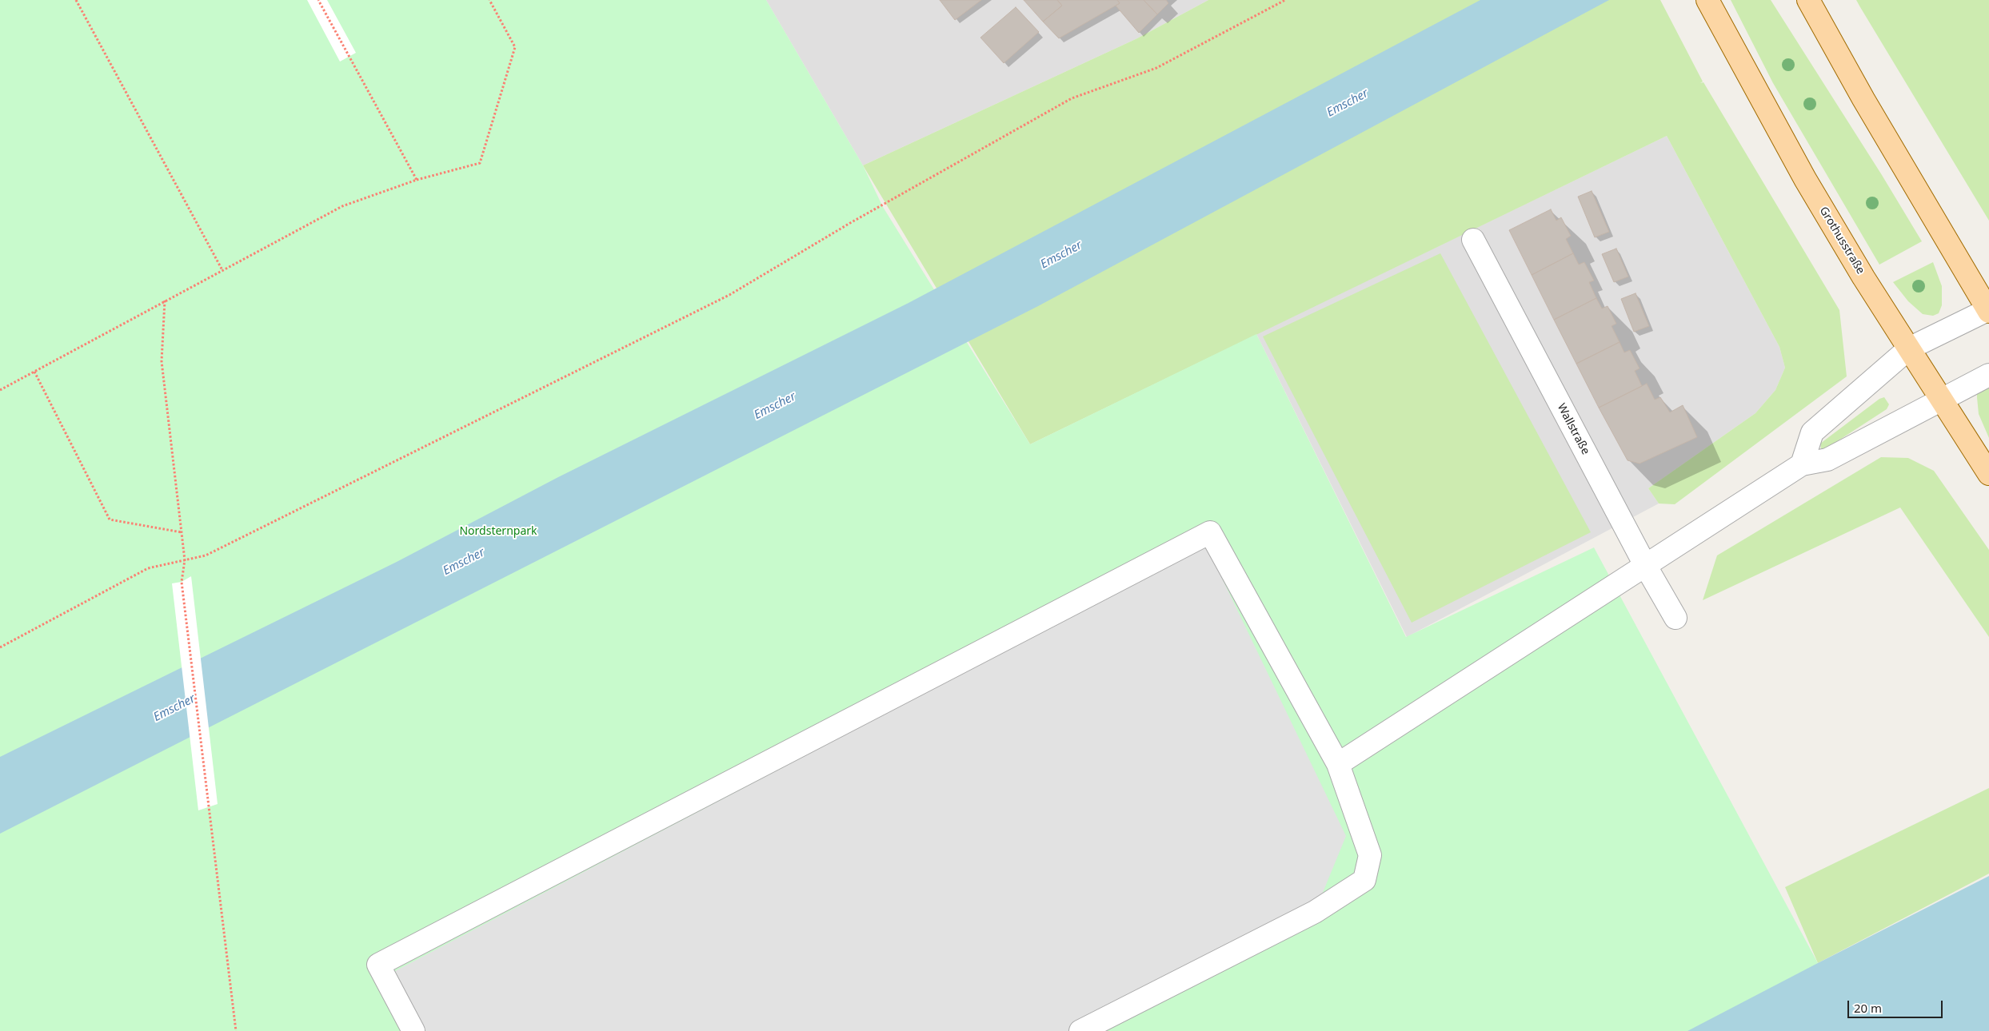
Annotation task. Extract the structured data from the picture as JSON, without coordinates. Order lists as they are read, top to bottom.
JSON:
{
  "streets": {
    "main road": ["Grothusstraße"],
    "street": ["Wallstraße"]
  },
  "water": ["Emscher"],
  "parks": ["Nordsternpark"],
  "scale_bar": "20 m"
}
